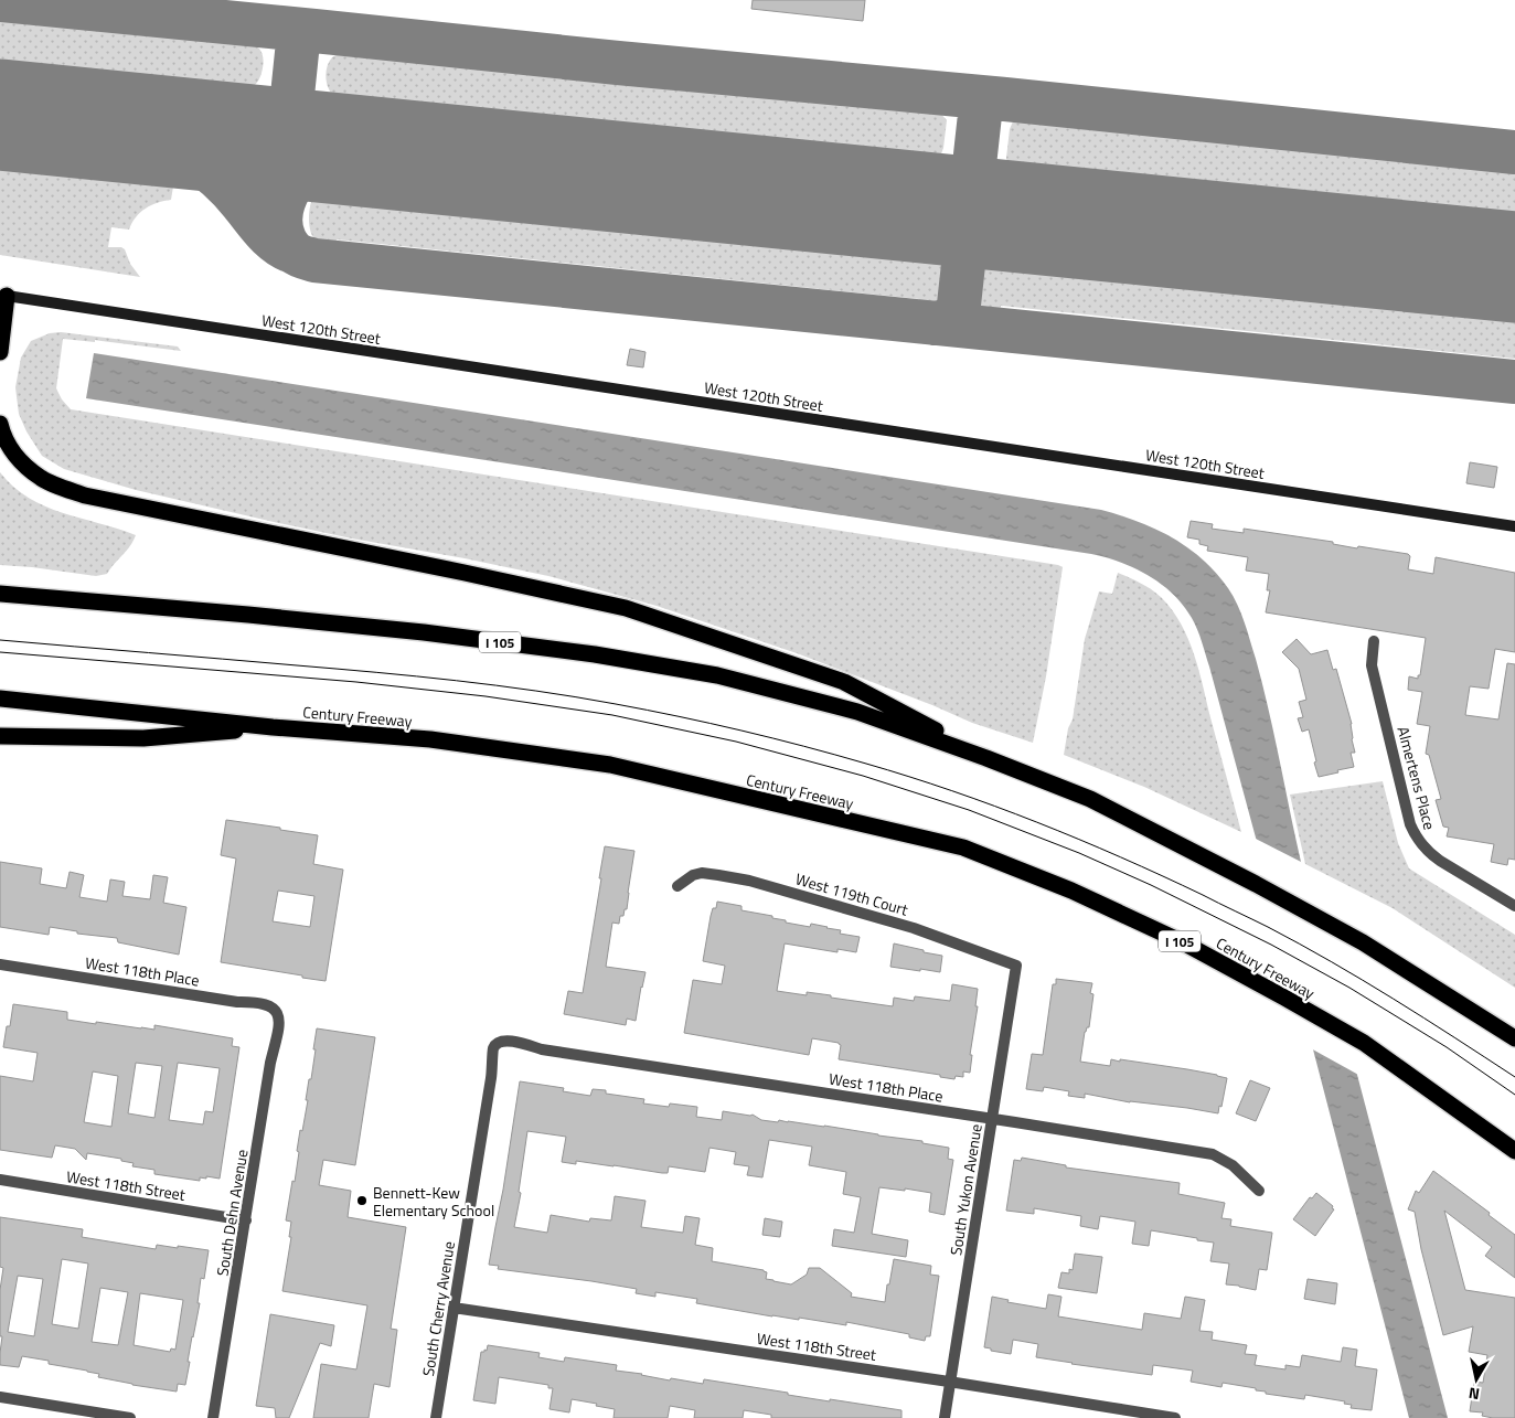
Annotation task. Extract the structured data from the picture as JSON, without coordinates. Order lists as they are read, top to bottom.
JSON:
{
  "streets": {
    "highway": ["I 105", "Century Freeway"],
    "main road": ["West 120th Street"],
    "street": [
      "Almertens Place",
      "West 119th Court",
      "West 118th Place",
      "West 118th Street",
      "South Yukon Avenue",
      "South Dehn Avenue",
      "South Cherry Avenue"
    ]
  },
  "crossings": [
    ["West 119th Court", "South Yukon Avenue"],
    ["West 118th Place", "South Yukon Avenue"],
    ["West 118th Place", "South Dehn Avenue"],
    ["West 118th Place", "South Cherry Avenue"],
    ["West 118th Street", "South Yukon Avenue"],
    ["West 118th Street", "South Dehn Avenue"],
    ["West 118th Street", "South Cherry Avenue"]
  ],
  "places": ["Bennett-Kew Elementary School"],
  "north": "bottom"
}
